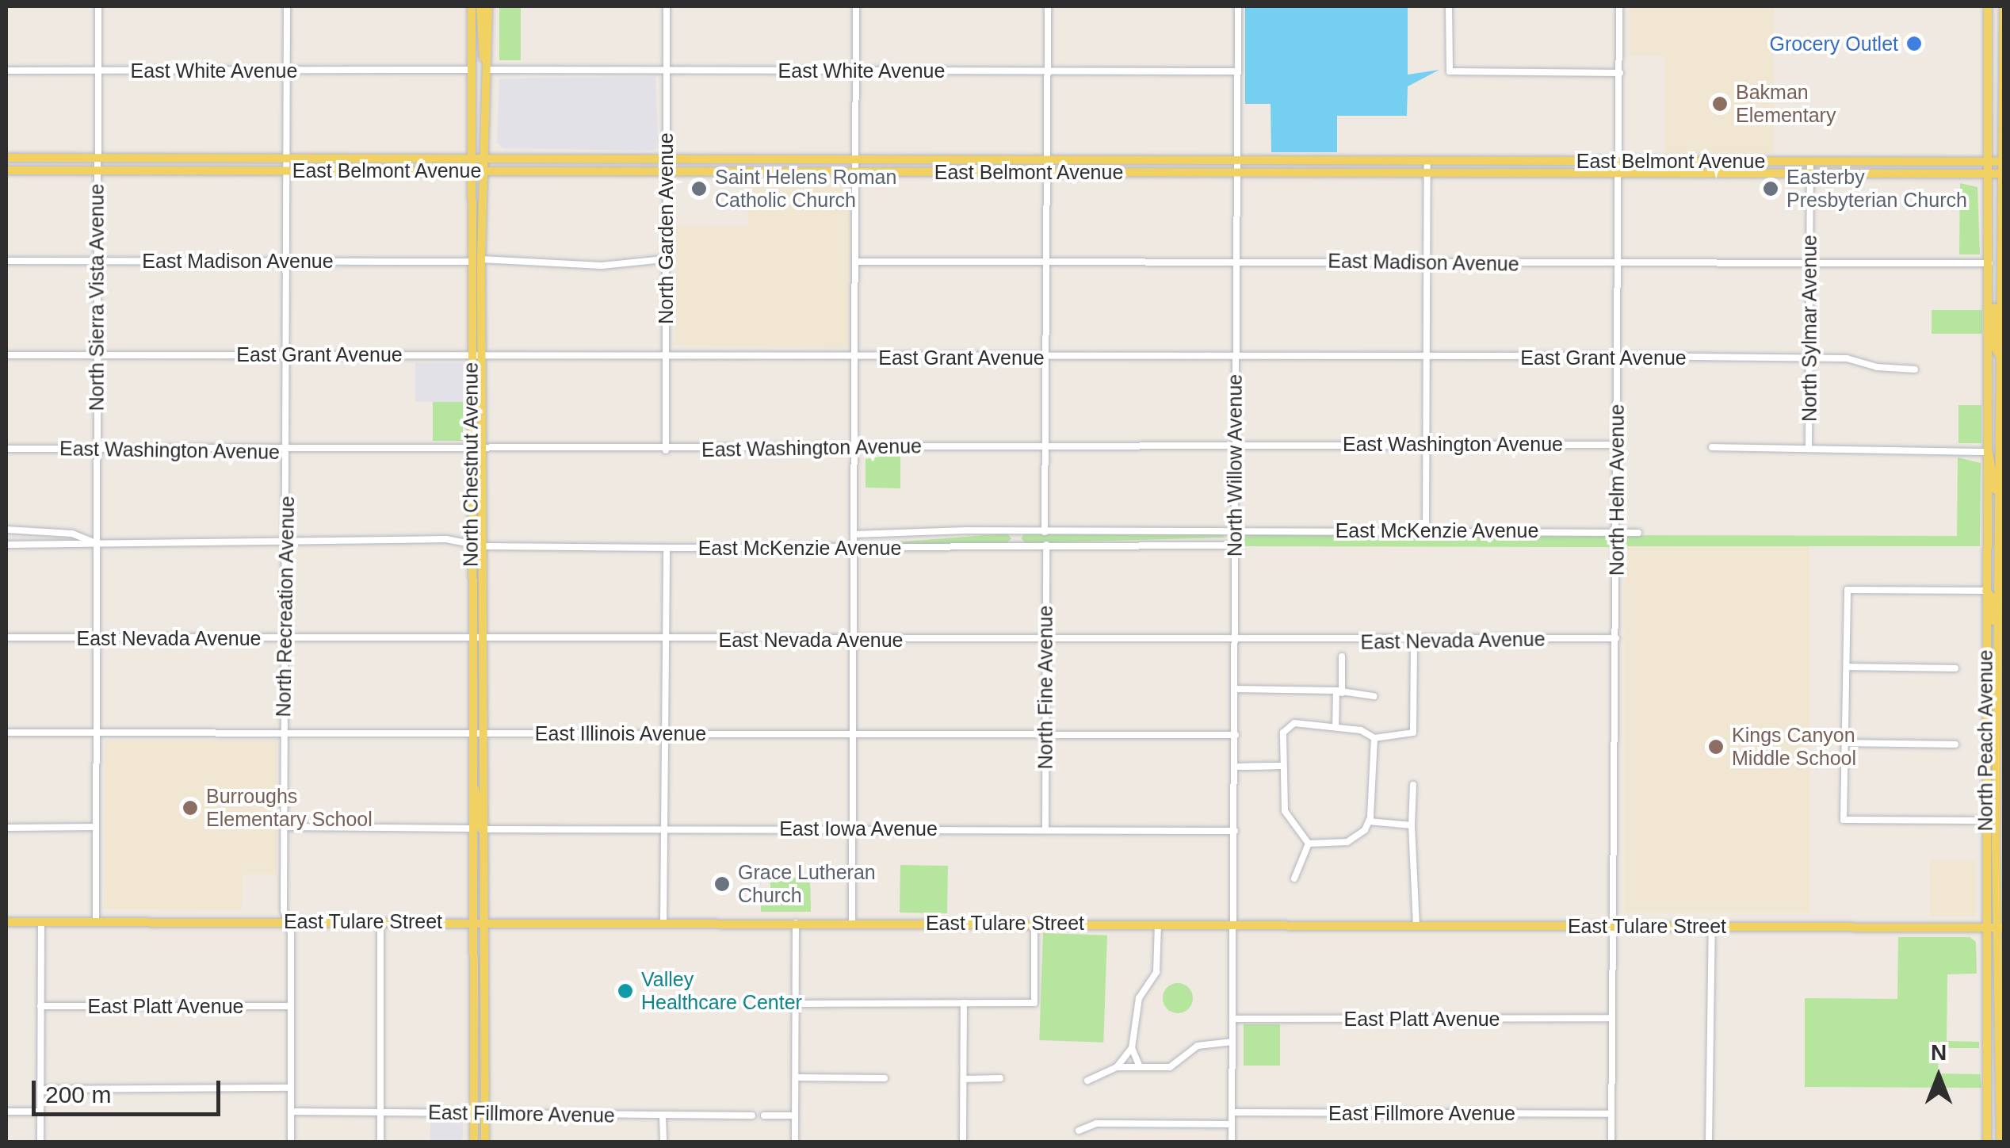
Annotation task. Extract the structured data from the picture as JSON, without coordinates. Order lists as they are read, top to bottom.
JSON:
{
  "streets": {
    "main road": [
      "East Belmont Avenue",
      "North Chestnut Avenue",
      "North Peach Avenue",
      "East Tulare Street"
    ],
    "street": [
      "East White Avenue",
      "North Garden Avenue",
      "East Madison Avenue",
      "North Sierra Vista Avenue",
      "North Sylmar Avenue",
      "East Grant Avenue",
      "East Washington Avenue",
      "North Willow Avenue",
      "North Helm Avenue",
      "East McKenzie Avenue",
      "North Recreation Avenue",
      "East Nevada Avenue",
      "North Fine Avenue",
      "East Illinois Avenue",
      "East Iowa Avenue",
      "East Platt Avenue",
      "East Fillmore Avenue"
    ]
  },
  "crossings": [
    ["East White Avenue", "North Garden Avenue"],
    ["East White Avenue", "North Sierra Vista Avenue"],
    ["East White Avenue", "North Chestnut Avenue"],
    ["East White Avenue", "North Willow Avenue"],
    ["East White Avenue", "North Recreation Avenue"],
    ["East Belmont Avenue", "North Garden Avenue"],
    ["East Belmont Avenue", "North Sierra Vista Avenue"],
    ["East Belmont Avenue", "North Sylmar Avenue"],
    ["East Belmont Avenue", "North Chestnut Avenue"],
    ["East Belmont Avenue", "North Willow Avenue"],
    ["East Belmont Avenue", "North Helm Avenue"],
    ["East Belmont Avenue", "North Recreation Avenue"],
    ["East Belmont Avenue", "North Peach Avenue"],
    ["North Garden Avenue", "East Grant Avenue"],
    ["North Garden Avenue", "East Washington Avenue"],
    ["East Madison Avenue", "North Sierra Vista Avenue"],
    ["East Madison Avenue", "North Sylmar Avenue"],
    ["East Madison Avenue", "North Chestnut Avenue"],
    ["East Madison Avenue", "North Willow Avenue"],
    ["East Madison Avenue", "North Helm Avenue"],
    ["East Madison Avenue", "North Recreation Avenue"],
    ["East Madison Avenue", "North Peach Avenue"],
    ["North Sierra Vista Avenue", "East Grant Avenue"],
    ["North Sierra Vista Avenue", "East Washington Avenue"],
    ["North Sierra Vista Avenue", "East McKenzie Avenue"],
    ["North Sierra Vista Avenue", "East Nevada Avenue"],
    ["North Sierra Vista Avenue", "East Illinois Avenue"],
    ["North Sierra Vista Avenue", "East Tulare Street"],
    ["North Sylmar Avenue", "East Grant Avenue"],
    ["East Grant Avenue", "North Chestnut Avenue"],
    ["East Grant Avenue", "North Willow Avenue"],
    ["East Grant Avenue", "North Helm Avenue"],
    ["East Grant Avenue", "North Recreation Avenue"],
    ["East Washington Avenue", "North Chestnut Avenue"],
    ["East Washington Avenue", "North Willow Avenue"],
    ["East Washington Avenue", "North Helm Avenue"],
    ["East Washington Avenue", "North Recreation Avenue"],
    ["North Chestnut Avenue", "East McKenzie Avenue"],
    ["North Chestnut Avenue", "East Nevada Avenue"],
    ["North Chestnut Avenue", "East Illinois Avenue"],
    ["North Chestnut Avenue", "East Iowa Avenue"],
    ["North Chestnut Avenue", "East Tulare Street"],
    ["North Chestnut Avenue", "East Fillmore Avenue"],
    ["North Willow Avenue", "East McKenzie Avenue"],
    ["North Willow Avenue", "East Nevada Avenue"],
    ["North Willow Avenue", "East Illinois Avenue"],
    ["North Willow Avenue", "East Iowa Avenue"],
    ["North Willow Avenue", "East Tulare Street"],
    ["North Willow Avenue", "East Platt Avenue"],
    ["North Willow Avenue", "East Fillmore Avenue"],
    ["North Helm Avenue", "East McKenzie Avenue"],
    ["North Helm Avenue", "East Nevada Avenue"],
    ["North Helm Avenue", "East Tulare Street"],
    ["North Helm Avenue", "East Platt Avenue"],
    ["North Helm Avenue", "East Fillmore Avenue"],
    ["East McKenzie Avenue", "North Recreation Avenue"],
    ["East McKenzie Avenue", "North Fine Avenue"],
    ["North Recreation Avenue", "East Nevada Avenue"],
    ["North Recreation Avenue", "East Illinois Avenue"],
    ["North Recreation Avenue", "East Tulare Street"],
    ["North Recreation Avenue", "East Platt Avenue"],
    ["North Recreation Avenue", "East Fillmore Avenue"],
    ["East Nevada Avenue", "North Fine Avenue"],
    ["North Fine Avenue", "East Illinois Avenue"],
    ["North Fine Avenue", "East Iowa Avenue"],
    ["North Peach Avenue", "East Tulare Street"]
  ],
  "places": [
    "Grocery Outlet",
    "Bakman Elementary",
    "Saint Helens Roman Catholic Church",
    "Easterby Presbyterian Church",
    "Kings Canyon Middle School",
    "Burroughs Elementary School",
    "Grace Lutheran Church",
    "Valley Healthcare Center"
  ],
  "scale_bar": "200 m",
  "north": "top"
}
